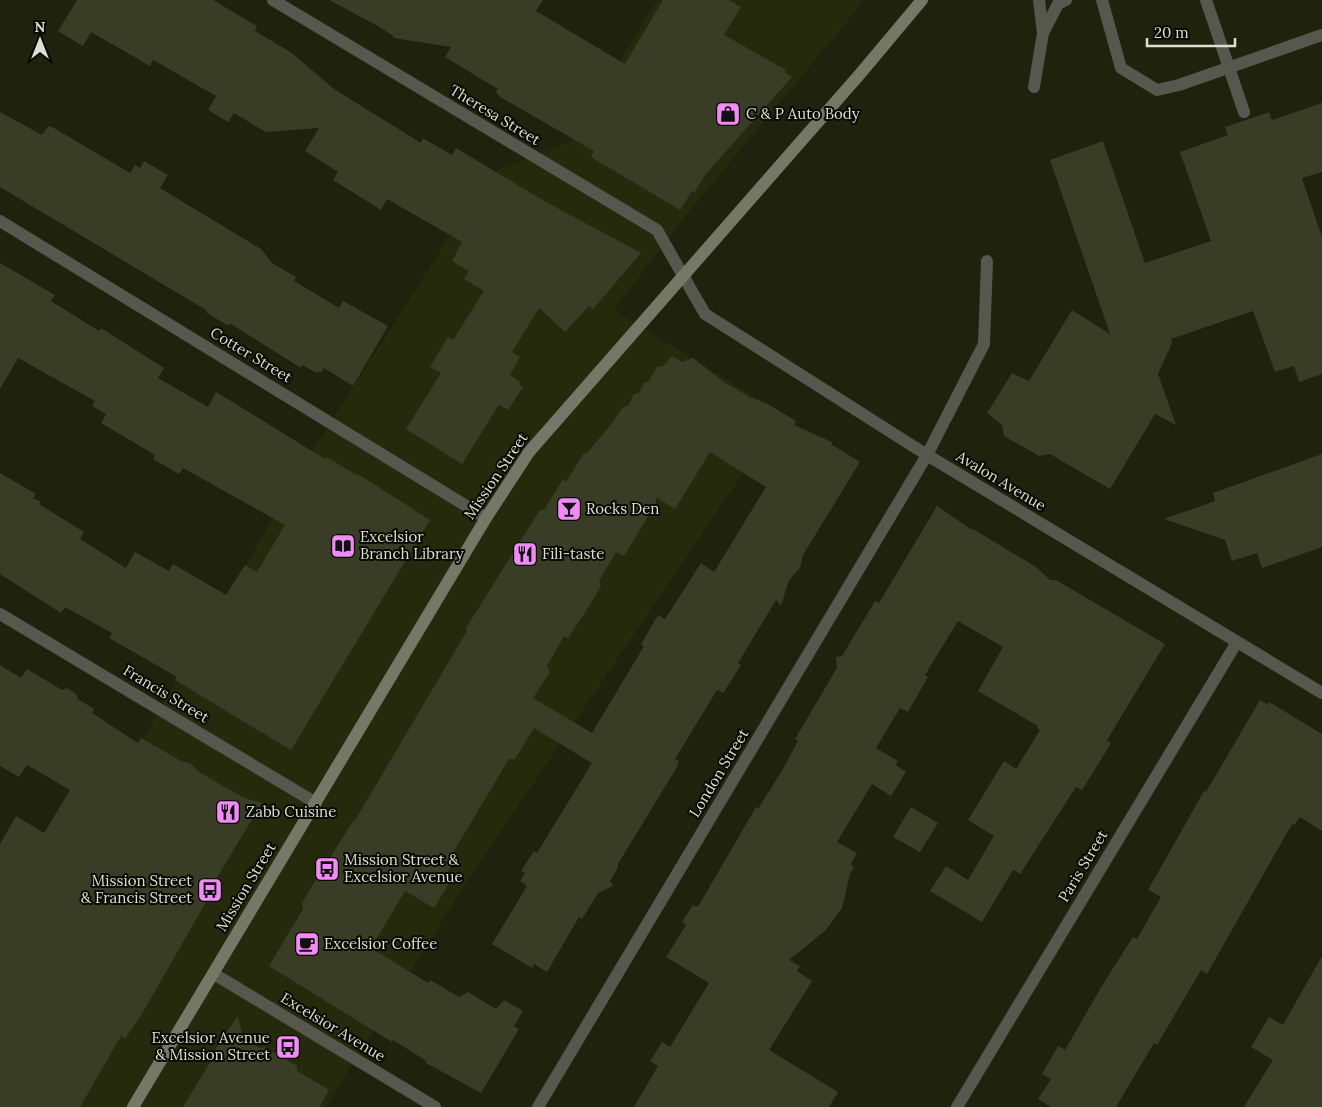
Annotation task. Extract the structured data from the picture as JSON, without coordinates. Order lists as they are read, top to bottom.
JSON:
{
  "streets": {
    "main road": ["Mission Street"],
    "street": [
      "Theresa Street",
      "Cotter Street",
      "Avalon Avenue",
      "Francis Street",
      "London Street",
      "Paris Street",
      "Excelsior Avenue"
    ]
  },
  "crossings": [
    ["Theresa Street", "Mission Street"],
    ["Theresa Street", "Avalon Avenue"],
    ["Cotter Street", "Mission Street"],
    ["Mission Street", "Avalon Avenue"],
    ["Mission Street", "Francis Street"],
    ["Mission Street", "Excelsior Avenue"],
    ["Avalon Avenue", "London Street"],
    ["Avalon Avenue", "Paris Street"]
  ],
  "places": {
    "shop": ["C & P Auto Body"],
    "bar": ["Rocks Den"],
    "library": ["Excelsior Branch Library"],
    "restaurant": ["Fili-taste", "Zabb Cuisine"],
    "bus stop": ["Mission Street & Excelsior Avenue", "Mission Street & Francis Street", "Excelsior Avenue & Mission Street"],
    "cafe": ["Excelsior Coffee"]
  },
  "scale_bar": "20 m",
  "north": "top"
}
